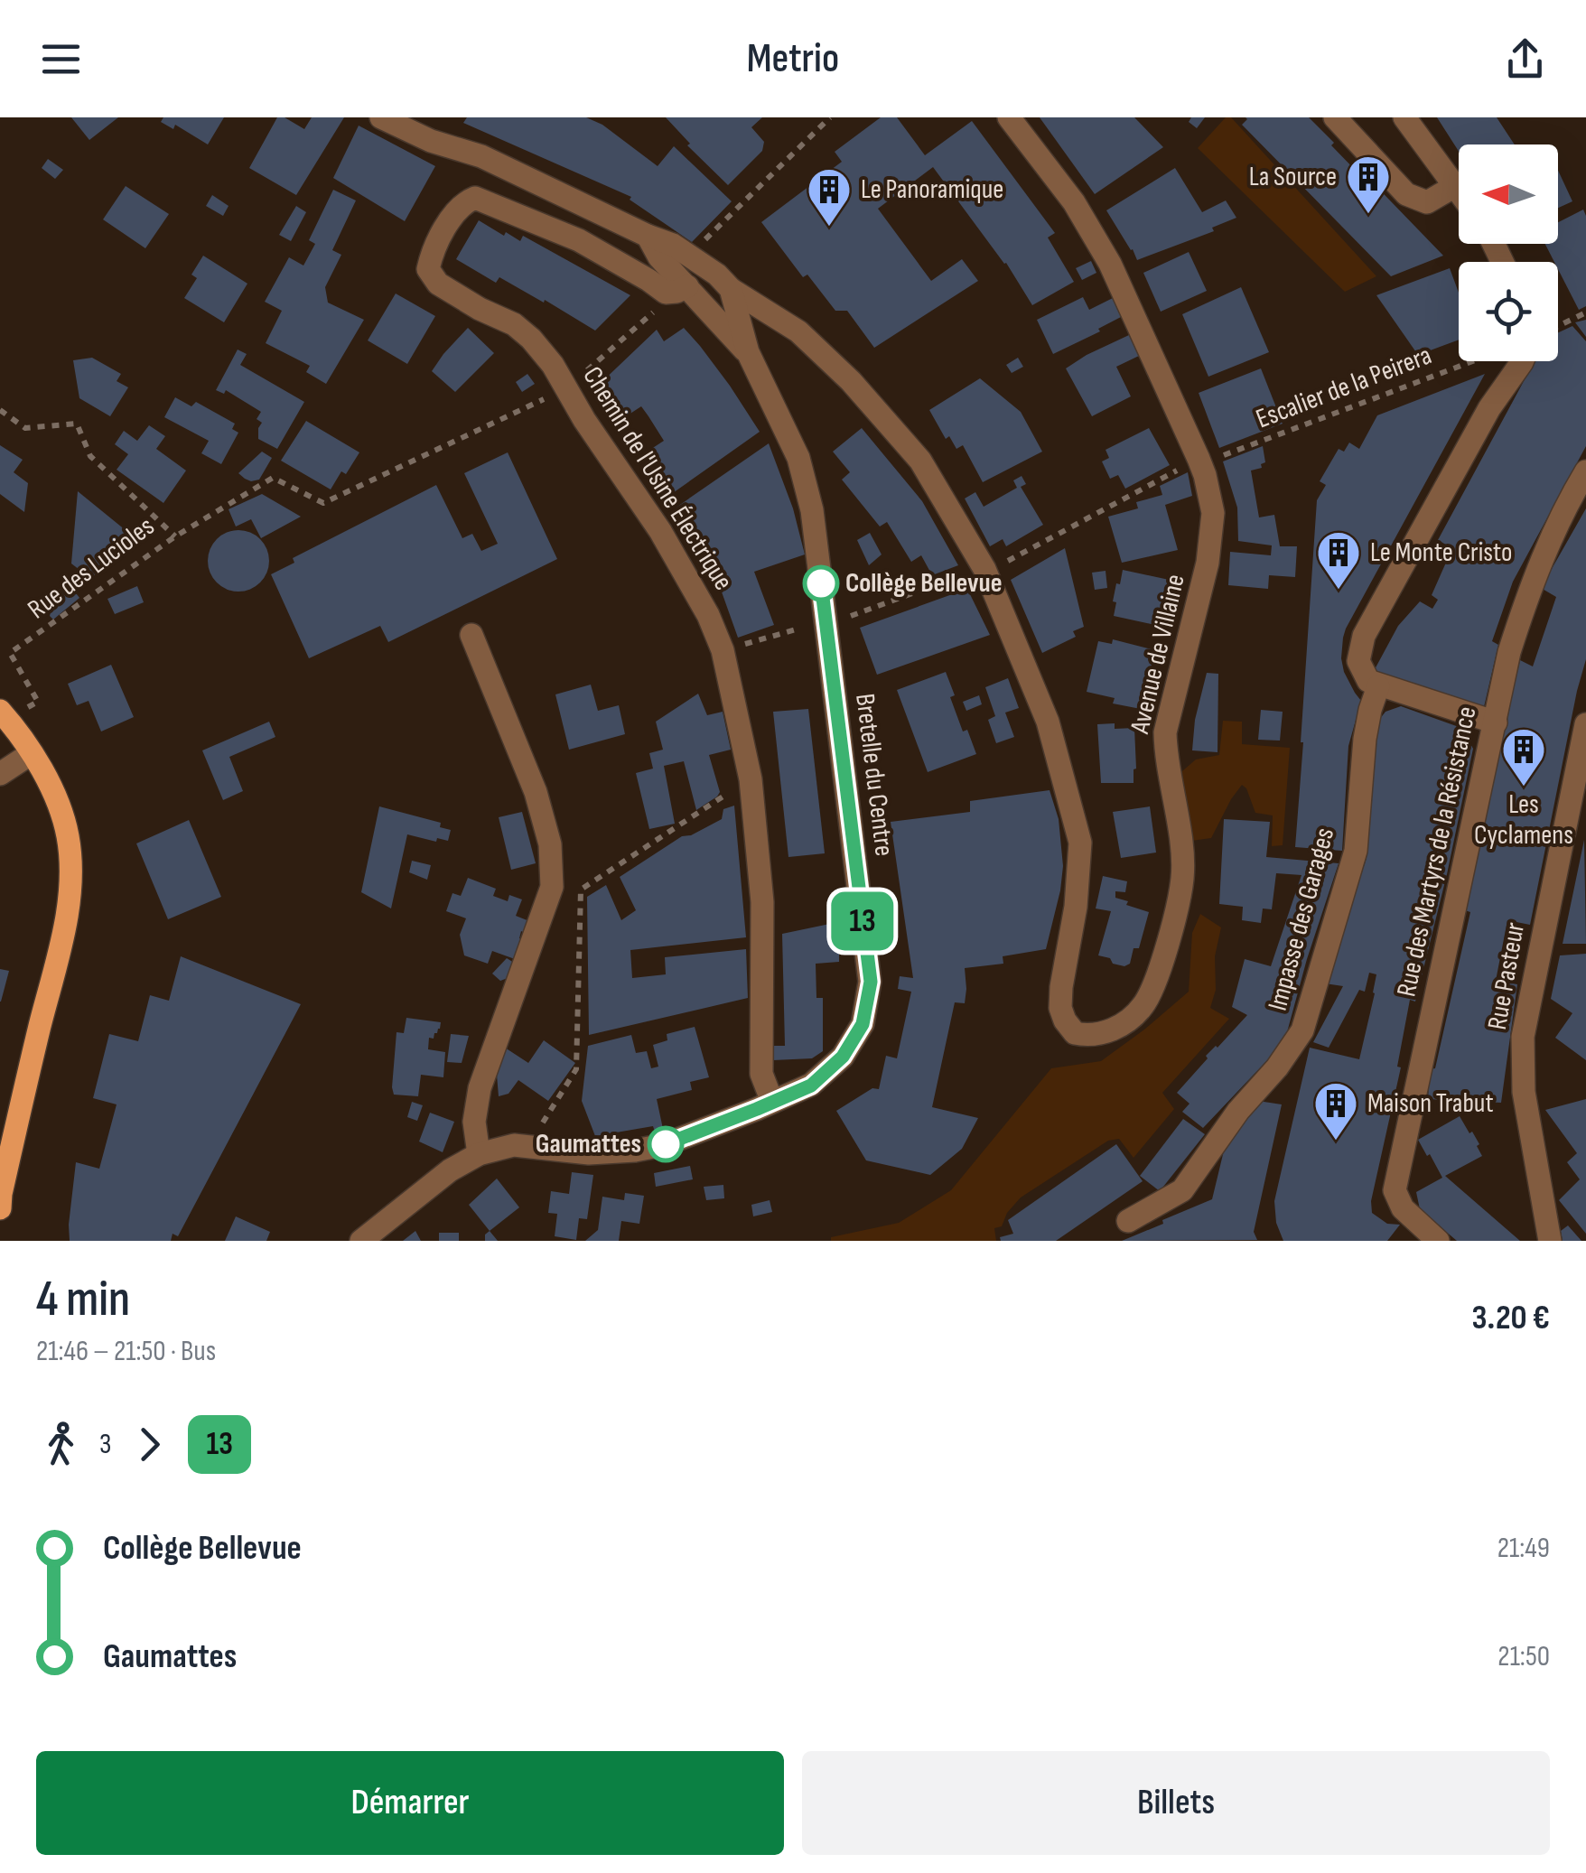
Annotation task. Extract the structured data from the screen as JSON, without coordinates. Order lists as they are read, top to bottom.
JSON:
{
  "streets": {
    "street": [
      "Chemin de l'Usine Électrique",
      "Avenue de Villaine",
      "Bretelle du Centre",
      "Rue des Martyrs de la Résistance",
      "Impasse des Garages",
      "Rue Pasteur"
    ],
    "path": ["Escalier de la Peirera", "Rue des Lucioles"]
  },
  "crossings": [
    ["Escalier de la Peirera", "Avenue de Villaine"],
    ["Chemin de l'Usine Électrique", "Avenue de Villaine"],
    ["Chemin de l'Usine Électrique", "Bretelle du Centre"],
    ["Avenue de Villaine", "Bretelle du Centre"]
  ],
  "places": {
    "building": [
      "La Source",
      "Le Panoramique",
      "Le Monte Cristo",
      "Les Cyclamens",
      "Maison Trabut"
    ],
    "other": ["Collège Bellevue", "Gaumattes"]
  },
  "lines": ["bus line 13"],
  "north": "left",
  "page": {
    "header": "Metrio",
    "on_map": "13",
    "heading": ["4 min", "21:46 – 21:50 · Bus", "3.20 €"],
    "legs": ["3", "13"],
    "list": [
      {
        "name": "Collège Bellevue",
        "value": "21:49"
      },
      {
        "name": "Gaumattes",
        "value": "21:50"
      }
    ],
    "buttons": ["Démarrer", "Billets"]
  }
}
